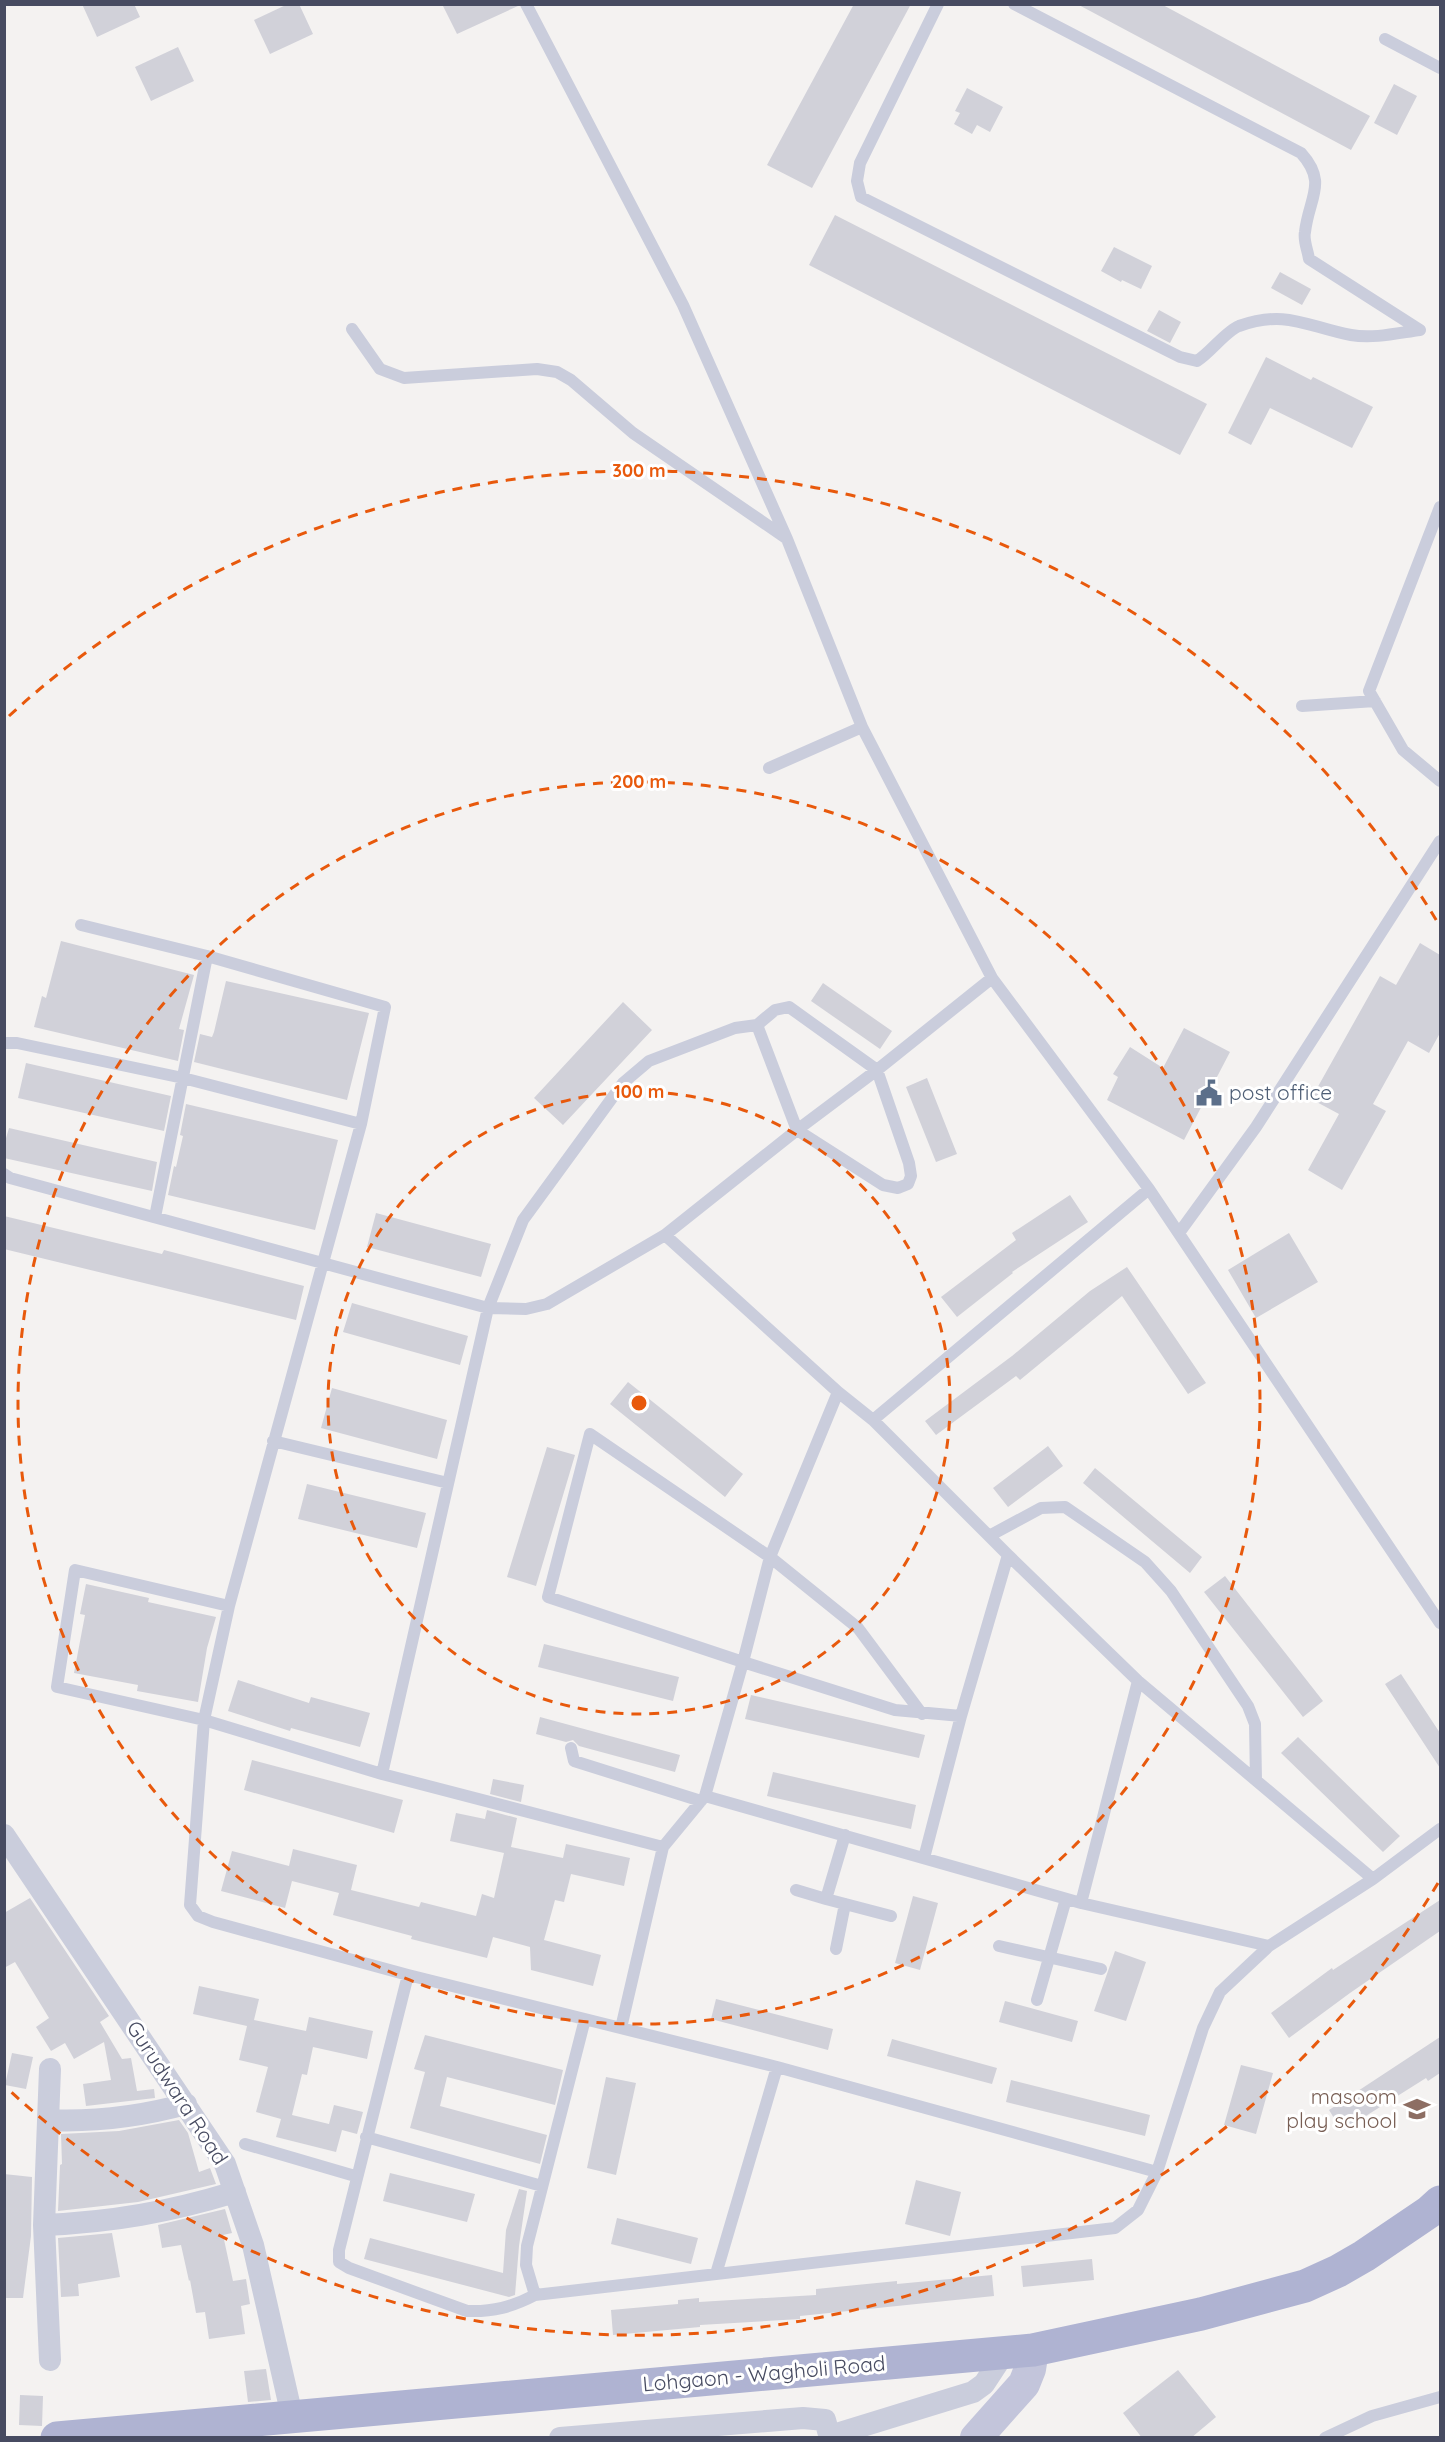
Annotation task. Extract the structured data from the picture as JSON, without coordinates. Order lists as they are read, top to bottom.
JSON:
{
  "streets": {
    "main road": ["Lohgaon - Wagholi Road"],
    "street": ["Gurudwara Road"]
  },
  "crossings": [
    ["Gurudwara Road", "Lohgaon - Wagholi Road"]
  ],
  "places": {
    "public building": ["post office"],
    "school or university": ["masoom play school"]
  },
  "rings": ["300 m", "200 m", "100 m"]
}
